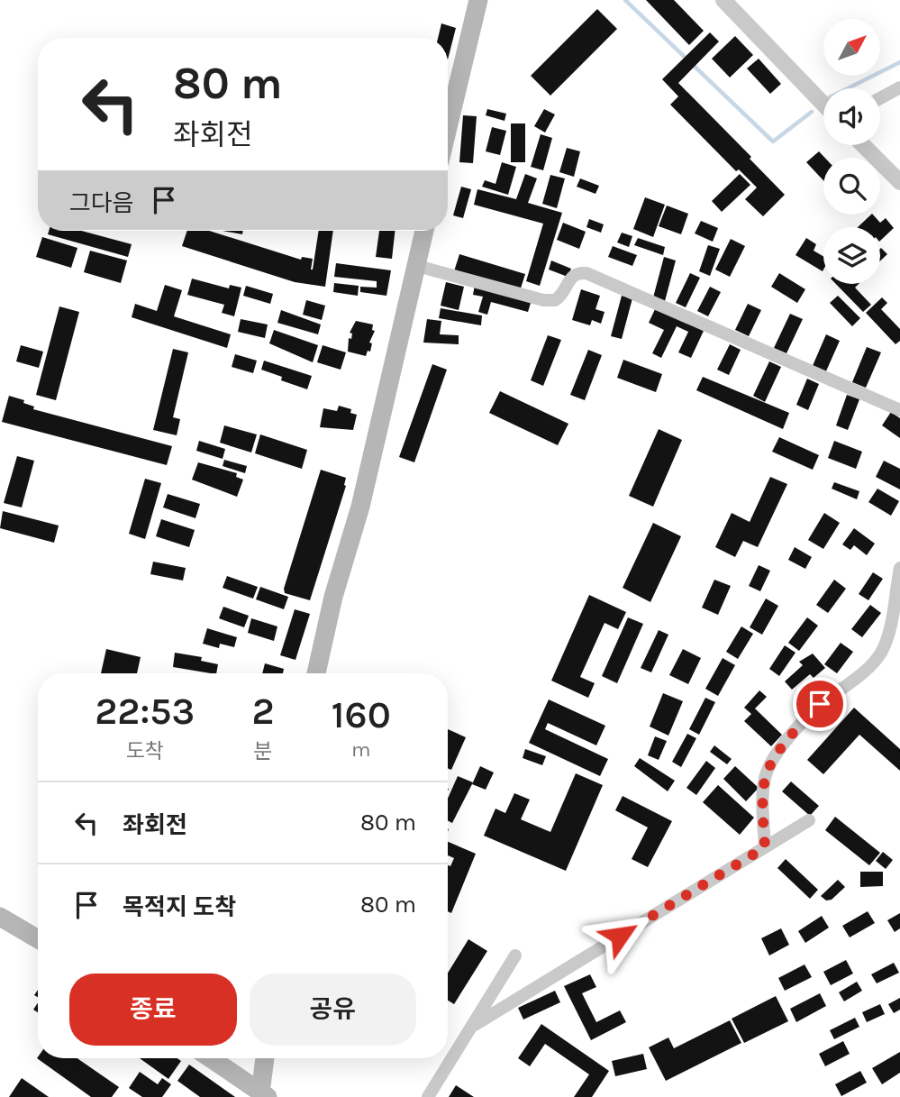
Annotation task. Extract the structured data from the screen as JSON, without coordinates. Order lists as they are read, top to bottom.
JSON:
{
  "north": "top right",
  "page": {
    "turn": ["80 m", "좌회전"],
    "then": "그다음",
    "eta": [
      "22:53",
      "도착",
      "2",
      "분",
      "160",
      "m"
    ],
    "list": [
      {
        "name": "좌회전",
        "value": "80 m"
      },
      {
        "name": "목적지 도착",
        "value": "80 m"
      }
    ],
    "buttons": ["종료", "공유"]
  }
}
